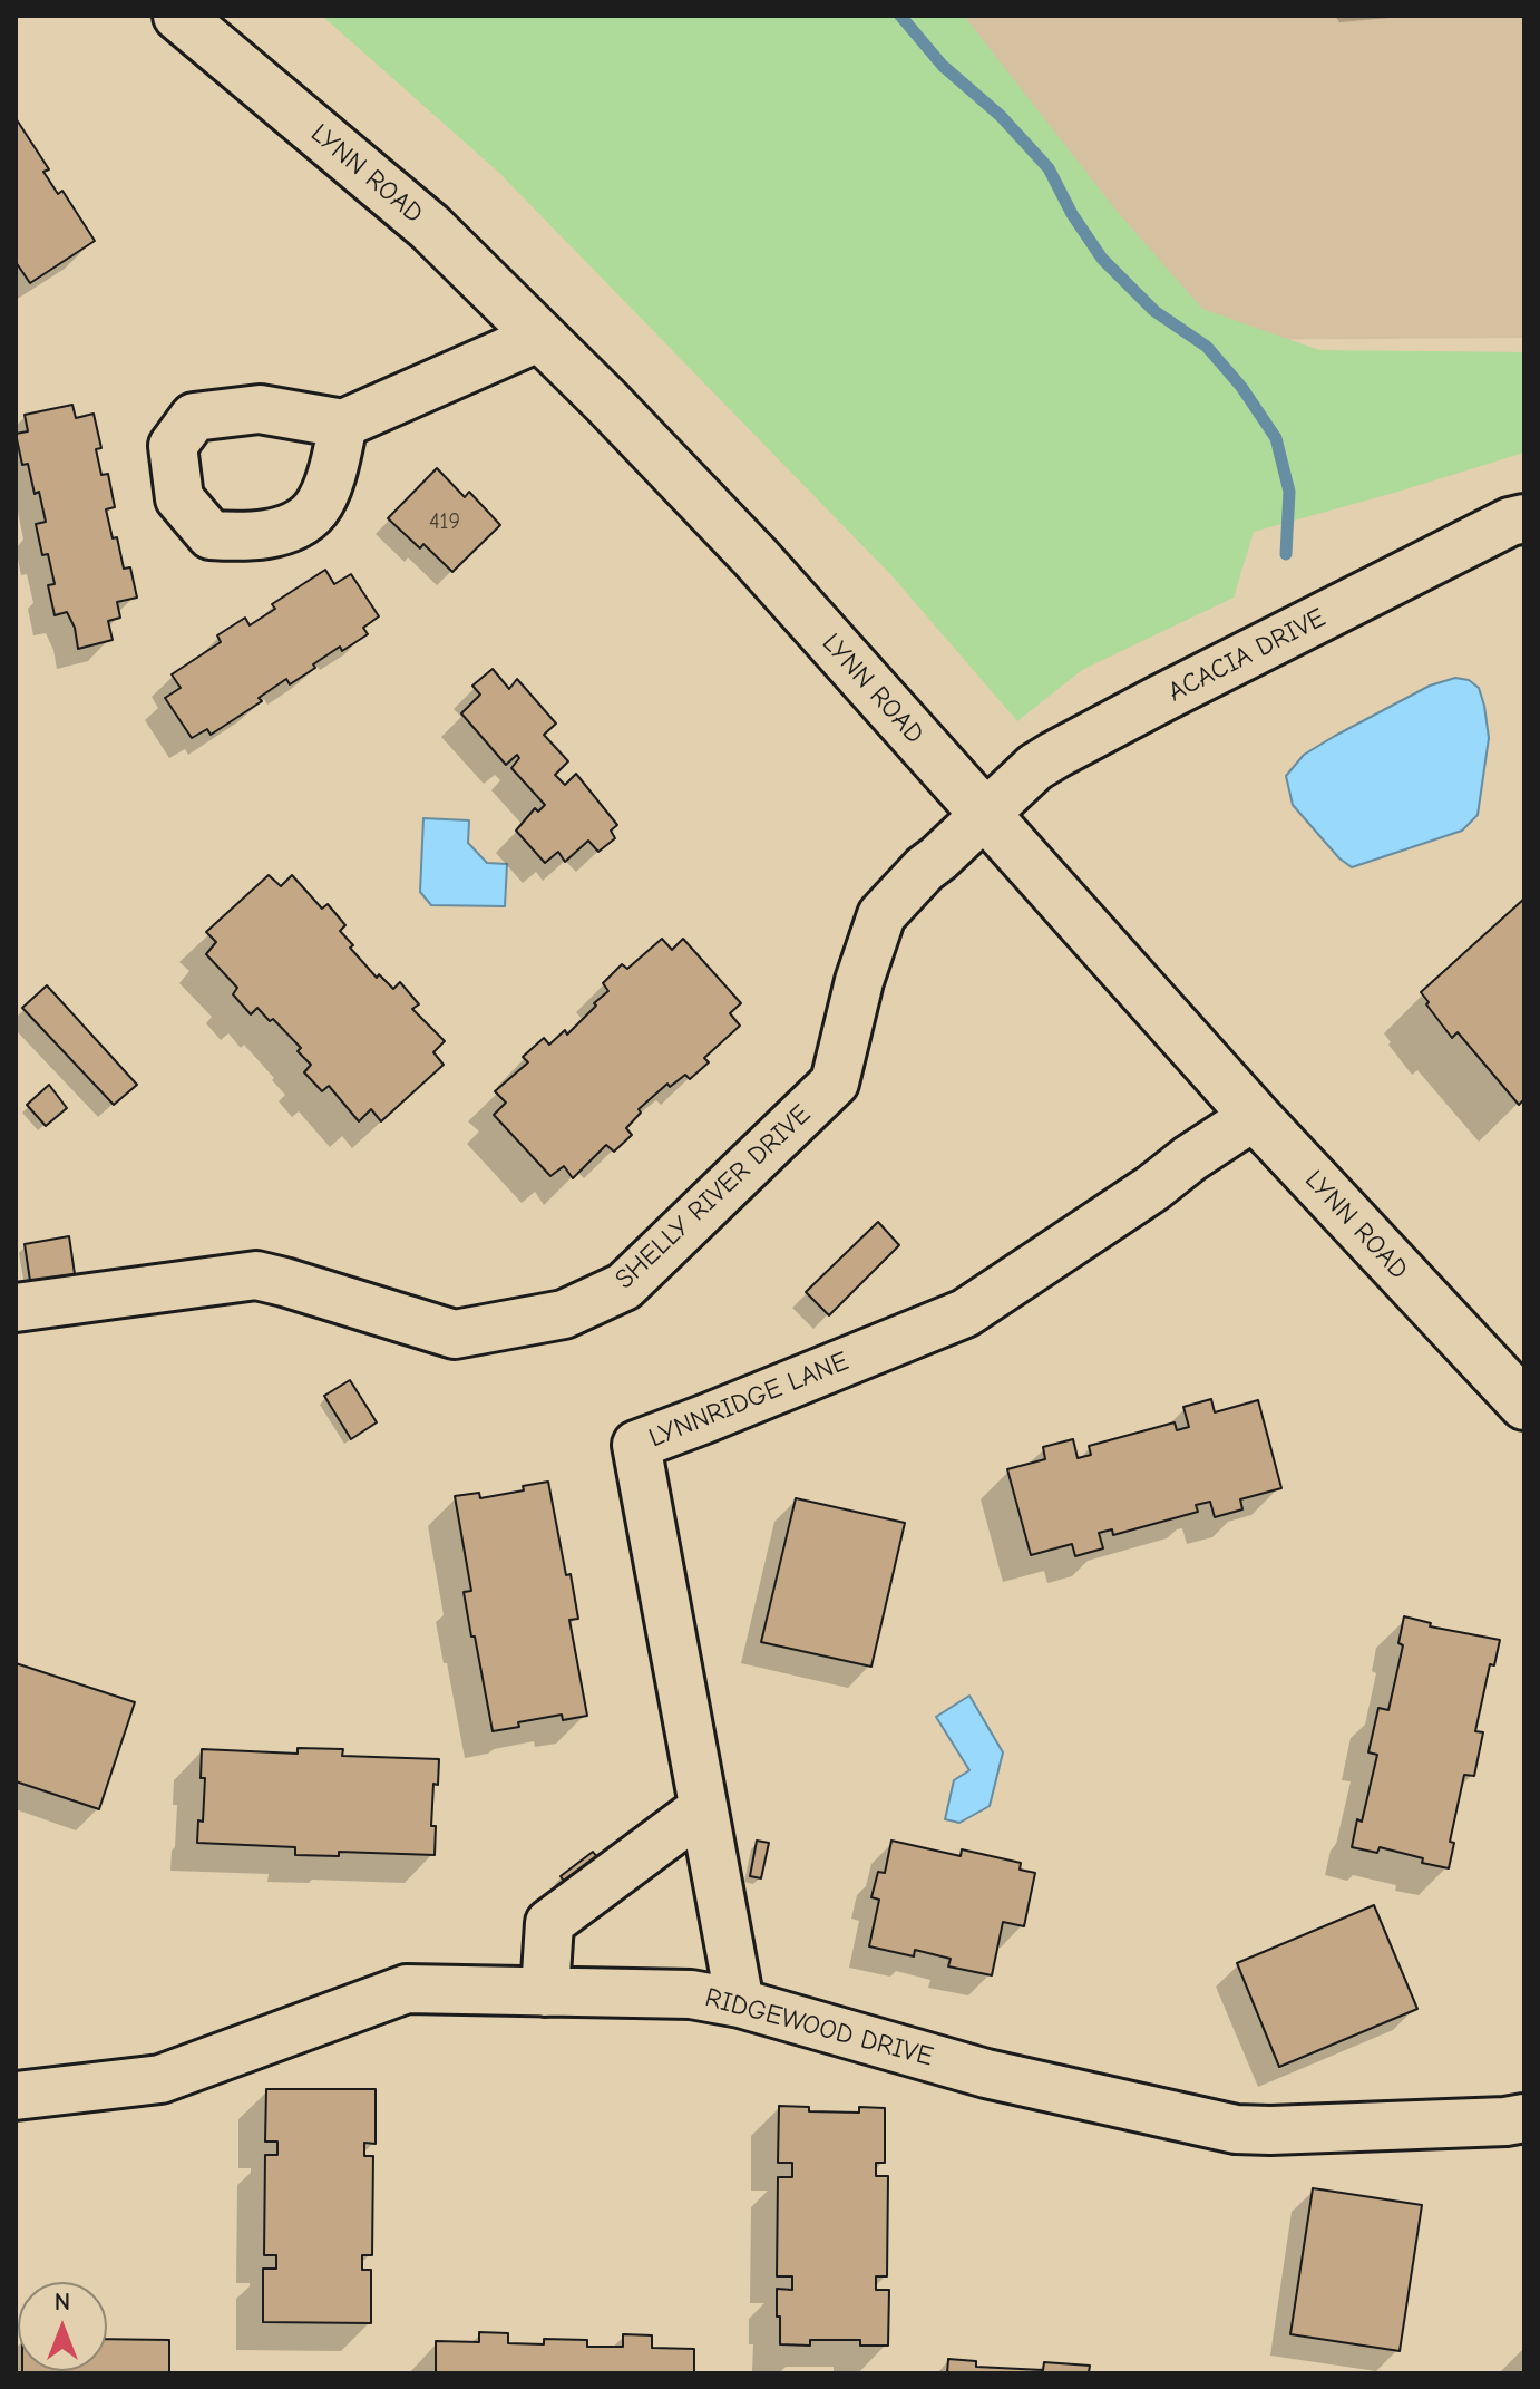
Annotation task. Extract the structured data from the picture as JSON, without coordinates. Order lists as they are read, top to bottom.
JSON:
{
  "streets": {
    "main road": ["LYNN ROAD"],
    "street": [
      "ACACIA DRIVE",
      "SHELLY RIVER DRIVE",
      "LYNNRIDGE LANE",
      "RIDGEWOOD DRIVE"
    ]
  },
  "crossings": [
    ["LYNN ROAD", "ACACIA DRIVE"],
    ["LYNN ROAD", "SHELLY RIVER DRIVE"],
    ["LYNN ROAD", "LYNNRIDGE LANE"],
    ["ACACIA DRIVE", "SHELLY RIVER DRIVE"],
    ["LYNNRIDGE LANE", "RIDGEWOOD DRIVE"]
  ],
  "house_numbers": ["419"],
  "north": "top"
}
